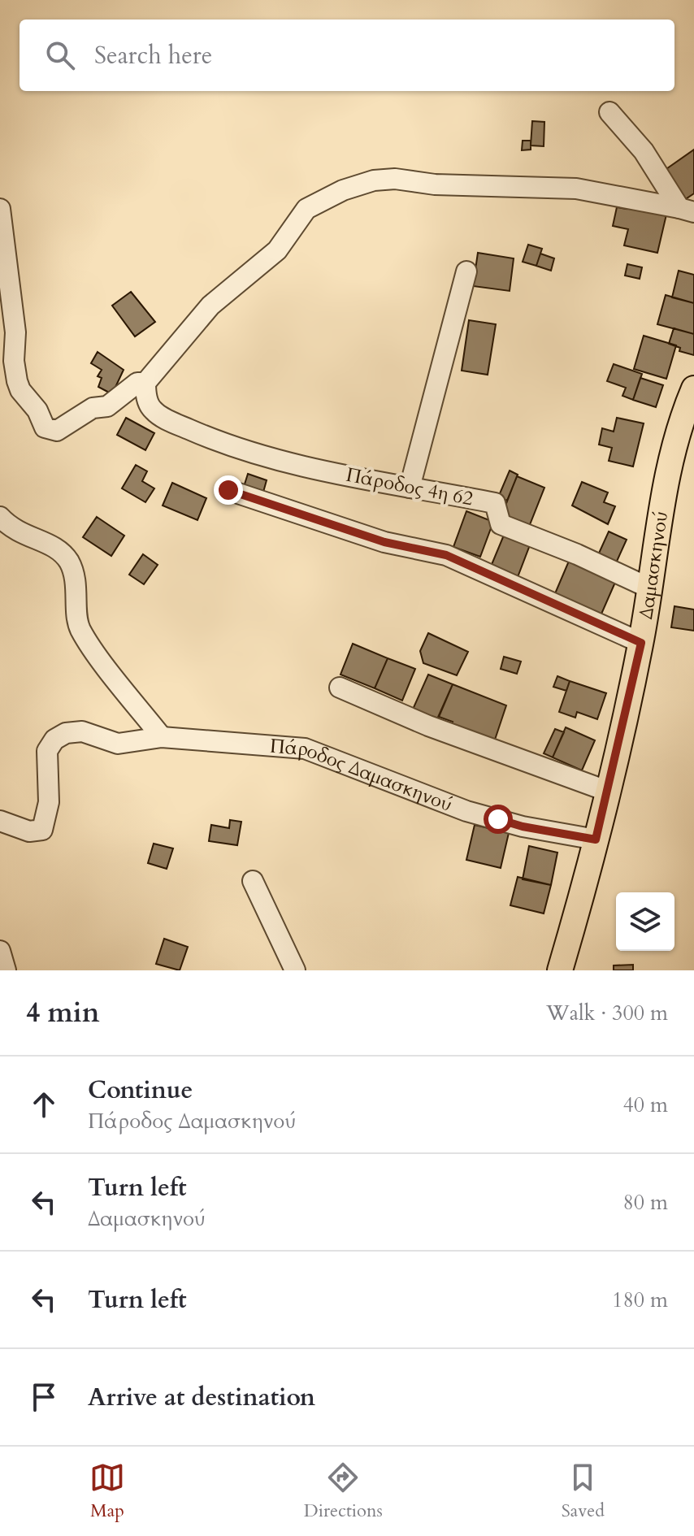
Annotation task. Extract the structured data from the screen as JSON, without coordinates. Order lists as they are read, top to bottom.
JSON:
{
  "streets": {
    "main road": ["Δαμασκηνού"],
    "street": ["Πάροδος 4η 62", "Πάροδος Δαμασκηνού"]
  },
  "crossings": [
    ["Πάροδος 4η 62", "Δαμασκηνού"],
    ["Δαμασκηνού", "Πάροδος Δαμασκηνού"]
  ],
  "page": {
    "search": "Search here",
    "heading": ["4 min", "Walk · 300 m"],
    "list": [
      ["Continue", "Πάροδος Δαμασκηνού", "40 m"],
      ["Turn left", "Δαμασκηνού", "80 m"],
      ["Turn left", "180 m"],
      "Arrive at destination"
    ],
    "nav": ["Map", "Directions", "Saved"]
  }
}
